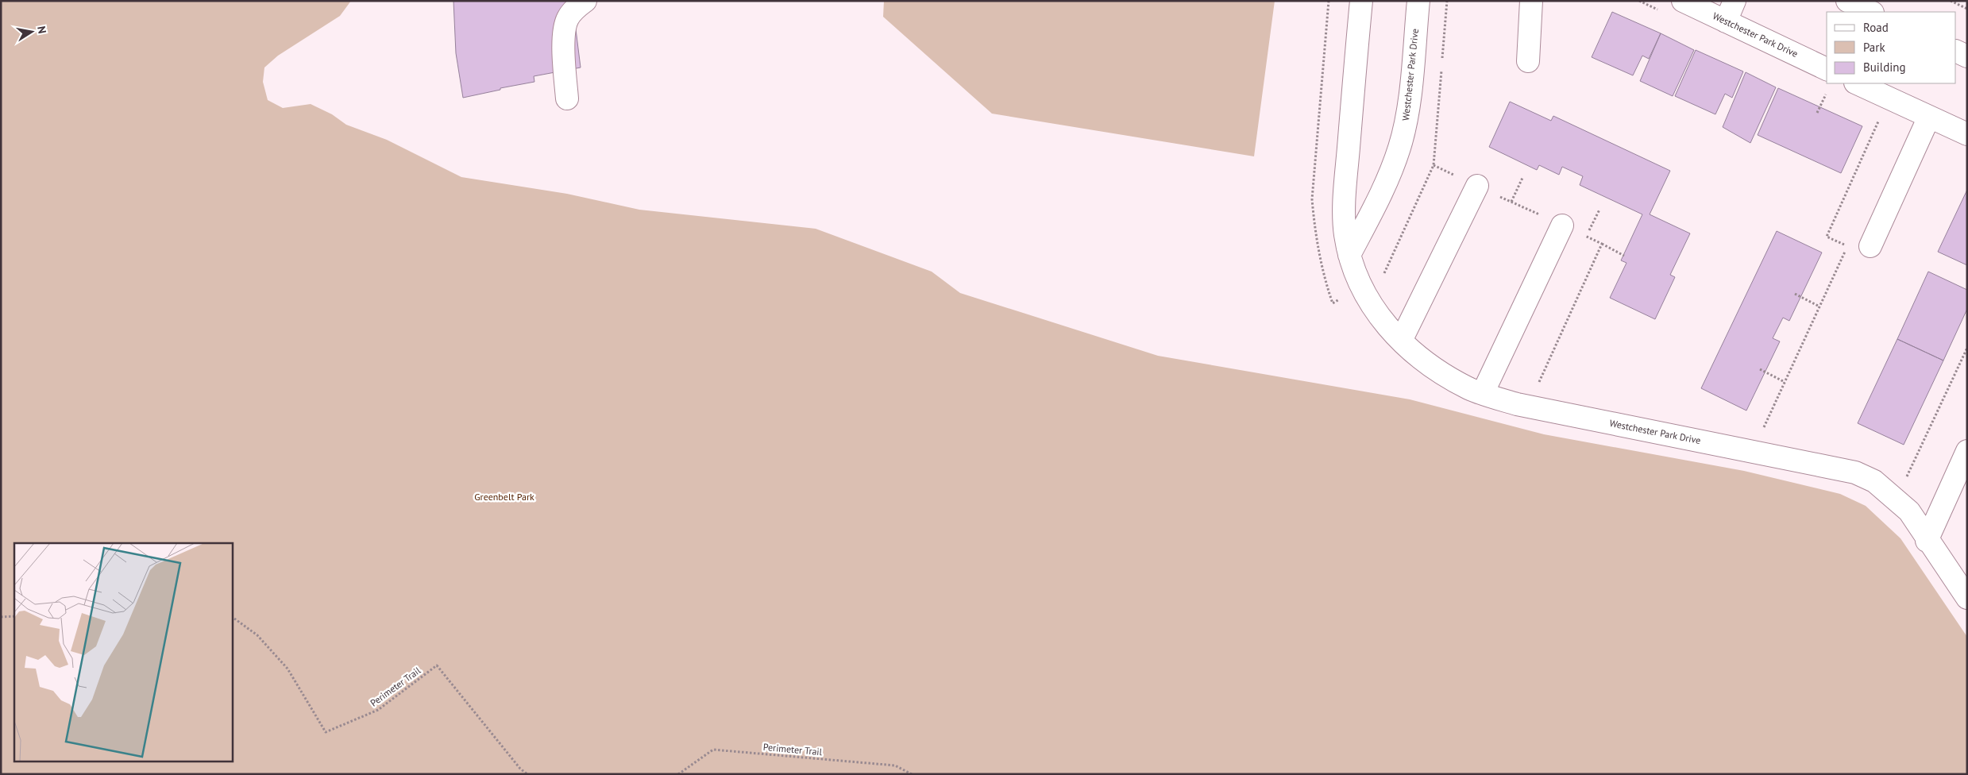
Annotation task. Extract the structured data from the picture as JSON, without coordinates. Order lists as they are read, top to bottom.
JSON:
{
  "streets": {
    "street": ["Westchester Park Drive"],
    "path": ["Perimeter Trail"]
  },
  "parks": ["Greenbelt Park"],
  "legend": ["Road", "Park", "Building"],
  "north": "right"
}
